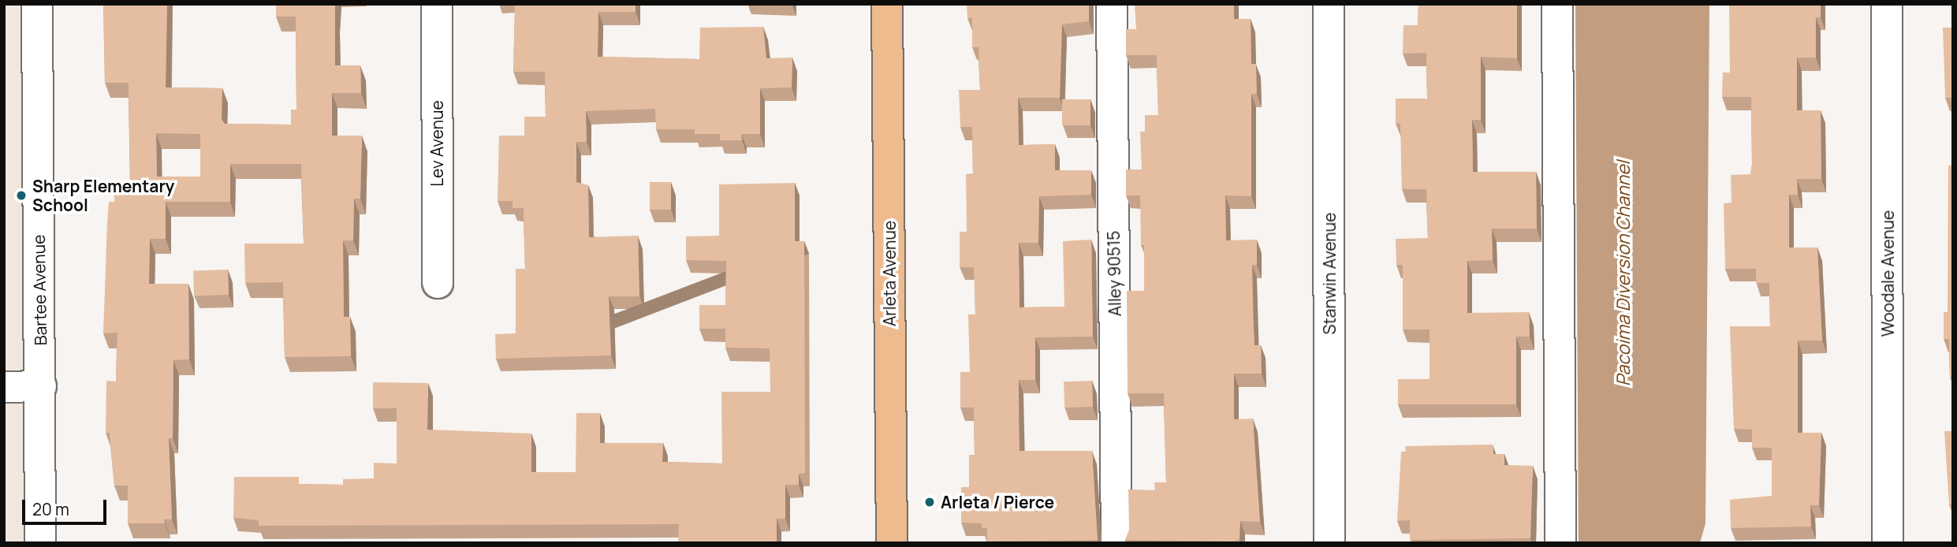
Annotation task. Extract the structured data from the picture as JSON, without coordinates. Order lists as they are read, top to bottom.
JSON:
{
  "streets": {
    "main road": ["Arleta Avenue"],
    "street": [
      "Lev Avenue",
      "Alley 90515",
      "Stanwin Avenue",
      "Woodale Avenue",
      "Bartee Avenue"
    ]
  },
  "water": ["Pacoima Diversion Channel"],
  "places": ["Sharp Elementary School", "Arleta / Pierce"],
  "scale_bar": "20 m"
}
